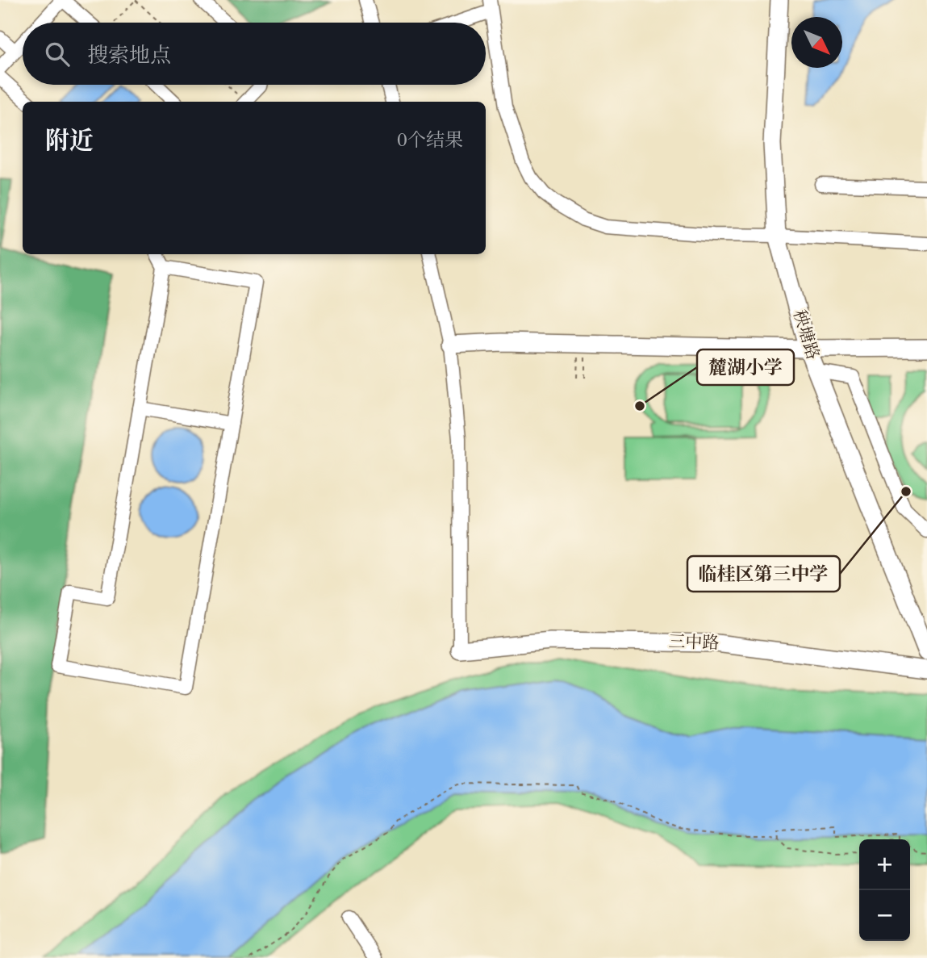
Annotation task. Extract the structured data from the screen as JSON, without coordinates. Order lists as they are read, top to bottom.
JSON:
{
  "streets": {
    "main road": ["秧塘路", "三中路"]
  },
  "places": ["麓湖小学", "临桂区第三中学"],
  "north": "bottom right",
  "page": {
    "search": "搜索地点",
    "heading": ["附近", "0个结果"],
    "map_buttons": ["+", "−"]
  }
}
